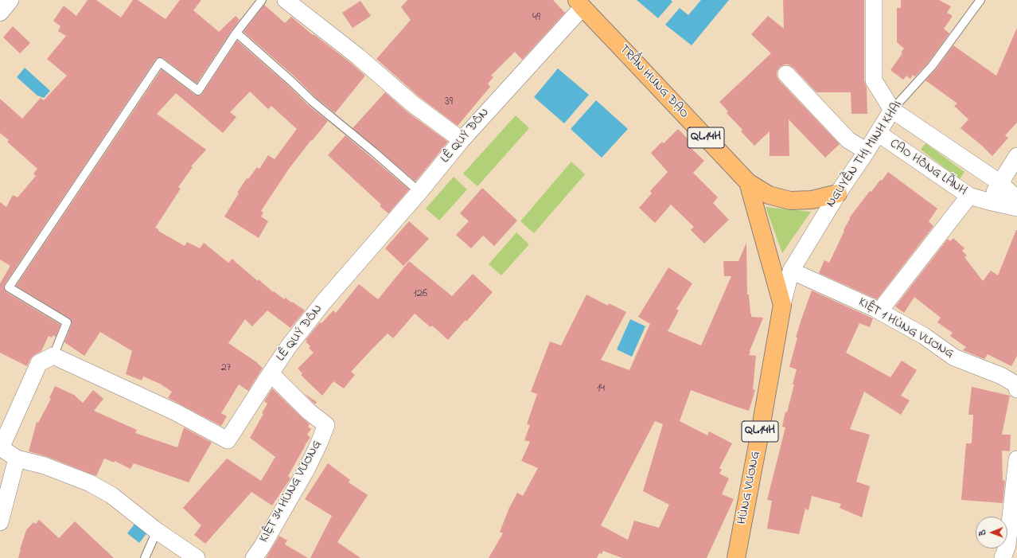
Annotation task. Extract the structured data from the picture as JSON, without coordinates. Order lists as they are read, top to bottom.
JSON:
{
  "streets": {
    "main road": ["TRẦN HƯNG ĐẠO", "QL.14H", "HÙNG VƯƠNG"],
    "street": [
      "LÊ QUÝ ĐÔN",
      "NGUYỄN THỊ MINH KHAI",
      "CAO HỒNG LÃNH",
      "KIỆT 1 HÙNG VƯƠNG",
      "KIỆT 34 HÙNG VƯƠNG"
    ]
  },
  "crossings": [
    ["TRẦN HƯNG ĐẠO", "LÊ QUÝ ĐÔN"],
    ["TRẦN HƯNG ĐẠO", "NGUYỄN THỊ MINH KHAI"],
    ["TRẦN HƯNG ĐẠO", "HÙNG VƯƠNG"],
    ["LÊ QUÝ ĐÔN", "KIỆT 34 HÙNG VƯƠNG"],
    ["NGUYỄN THỊ MINH KHAI", "CAO HỒNG LÃNH"],
    ["NGUYỄN THỊ MINH KHAI", "KIỆT 1 HÙNG VƯƠNG"],
    ["NGUYỄN THỊ MINH KHAI", "HÙNG VƯƠNG"]
  ],
  "house_numbers": [
    "49",
    "39",
    "126",
    "27",
    "14"
  ],
  "north": "left"
}
